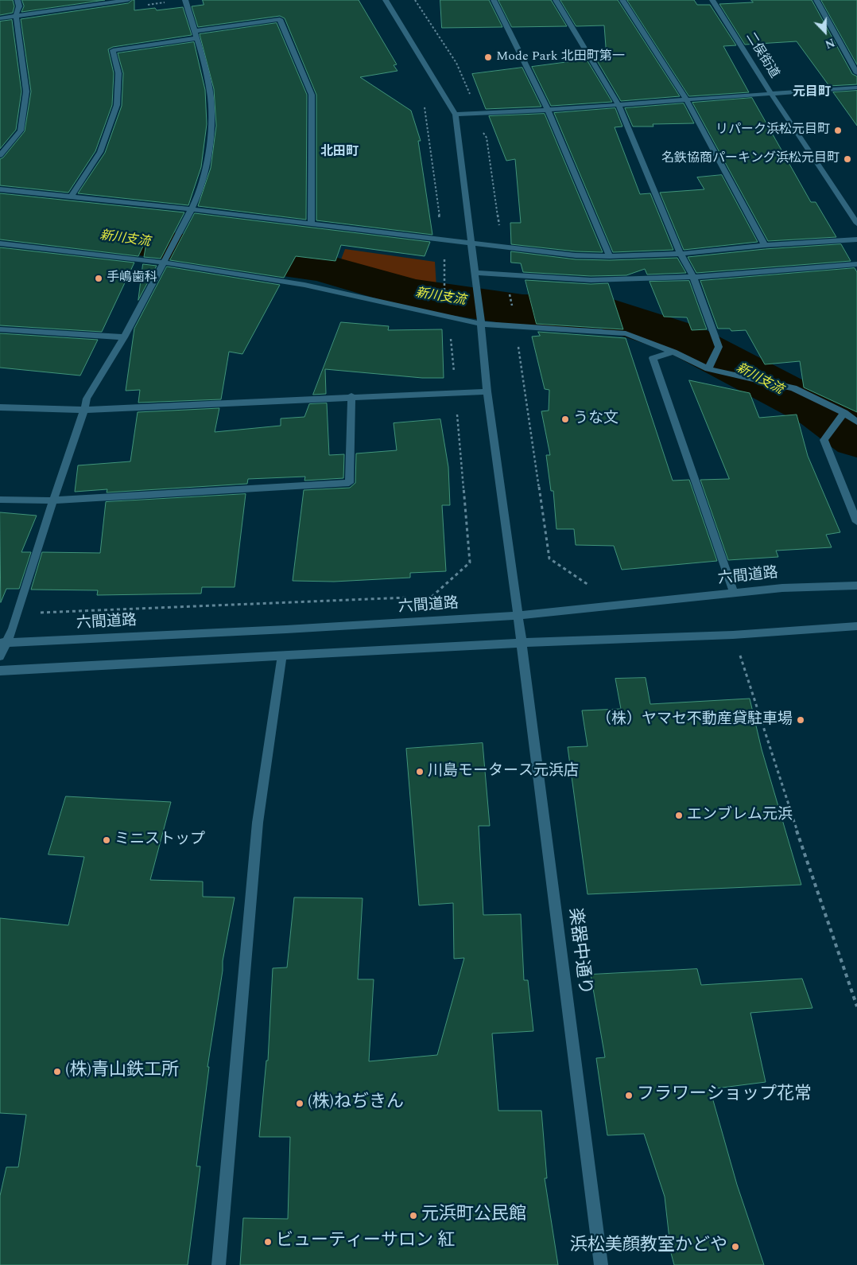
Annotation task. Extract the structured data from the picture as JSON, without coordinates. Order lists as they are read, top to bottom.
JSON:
{
  "streets": {
    "street": ["二俣街道", "六間道路", "楽器中通り"]
  },
  "crossings": [
    ["六間道路", "楽器中通り"]
  ],
  "districts": ["元目町", "北田町"],
  "water": ["新川支流"],
  "places": [
    "Mode Park 北田町第一",
    "リパーク浜松元目町",
    "名鉄協商パーキング浜松元目町",
    "手嶋歯科",
    "うな文",
    "（株）ヤマセ不動産貸駐車場",
    "川島モータース元浜店",
    "エンブレム元浜",
    "ミニストップ",
    "(株)青山鉄工所",
    "フラワーショップ花常",
    "(株)ねぢきん",
    "元浜町公民館",
    "ビューティーサロン 紅",
    "浜松美顔教室かどや"
  ],
  "north": "bottom"
}
